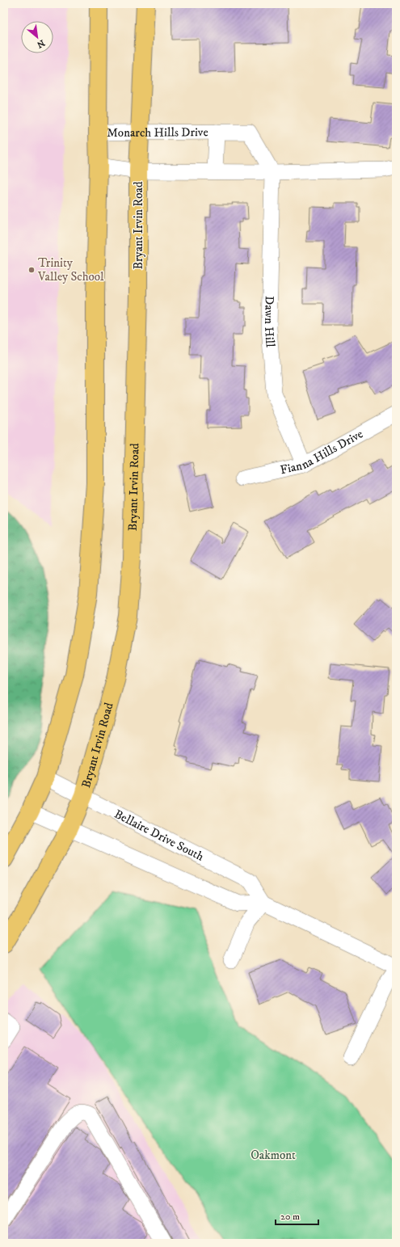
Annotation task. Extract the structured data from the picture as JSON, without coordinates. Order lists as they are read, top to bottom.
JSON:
{
  "streets": {
    "main road": ["Bryant Irvin Road"],
    "street": [
      "Monarch Hills Drive",
      "Dawn Hill",
      "Fianna Hills Drive",
      "Bellaire Drive South"
    ]
  },
  "crossings": [
    ["Monarch Hills Drive", "Bryant Irvin Road"],
    ["Monarch Hills Drive", "Dawn Hill"],
    ["Bryant Irvin Road", "Bellaire Drive South"],
    ["Dawn Hill", "Fianna Hills Drive"]
  ],
  "parks": ["Oakmont"],
  "places": ["Trinity Valley School"],
  "scale_bar": "20 m",
  "north": "bottom right"
}
